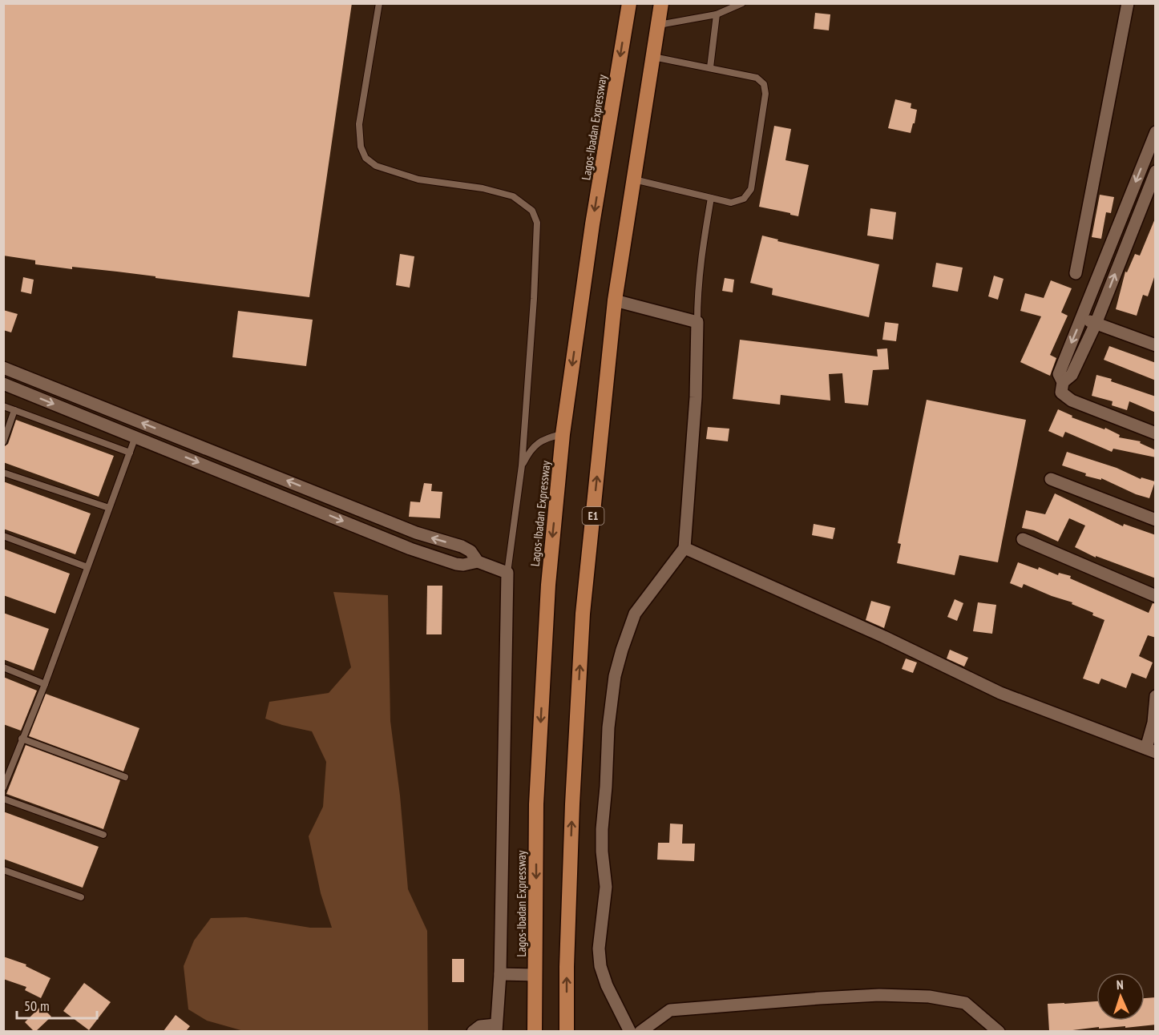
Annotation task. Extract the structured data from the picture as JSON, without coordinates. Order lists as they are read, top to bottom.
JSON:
{
  "streets": {
    "highway": ["Lagos-Ibadan Expressway", "E1"]
  },
  "scale_bar": "50 m",
  "north": "top"
}
